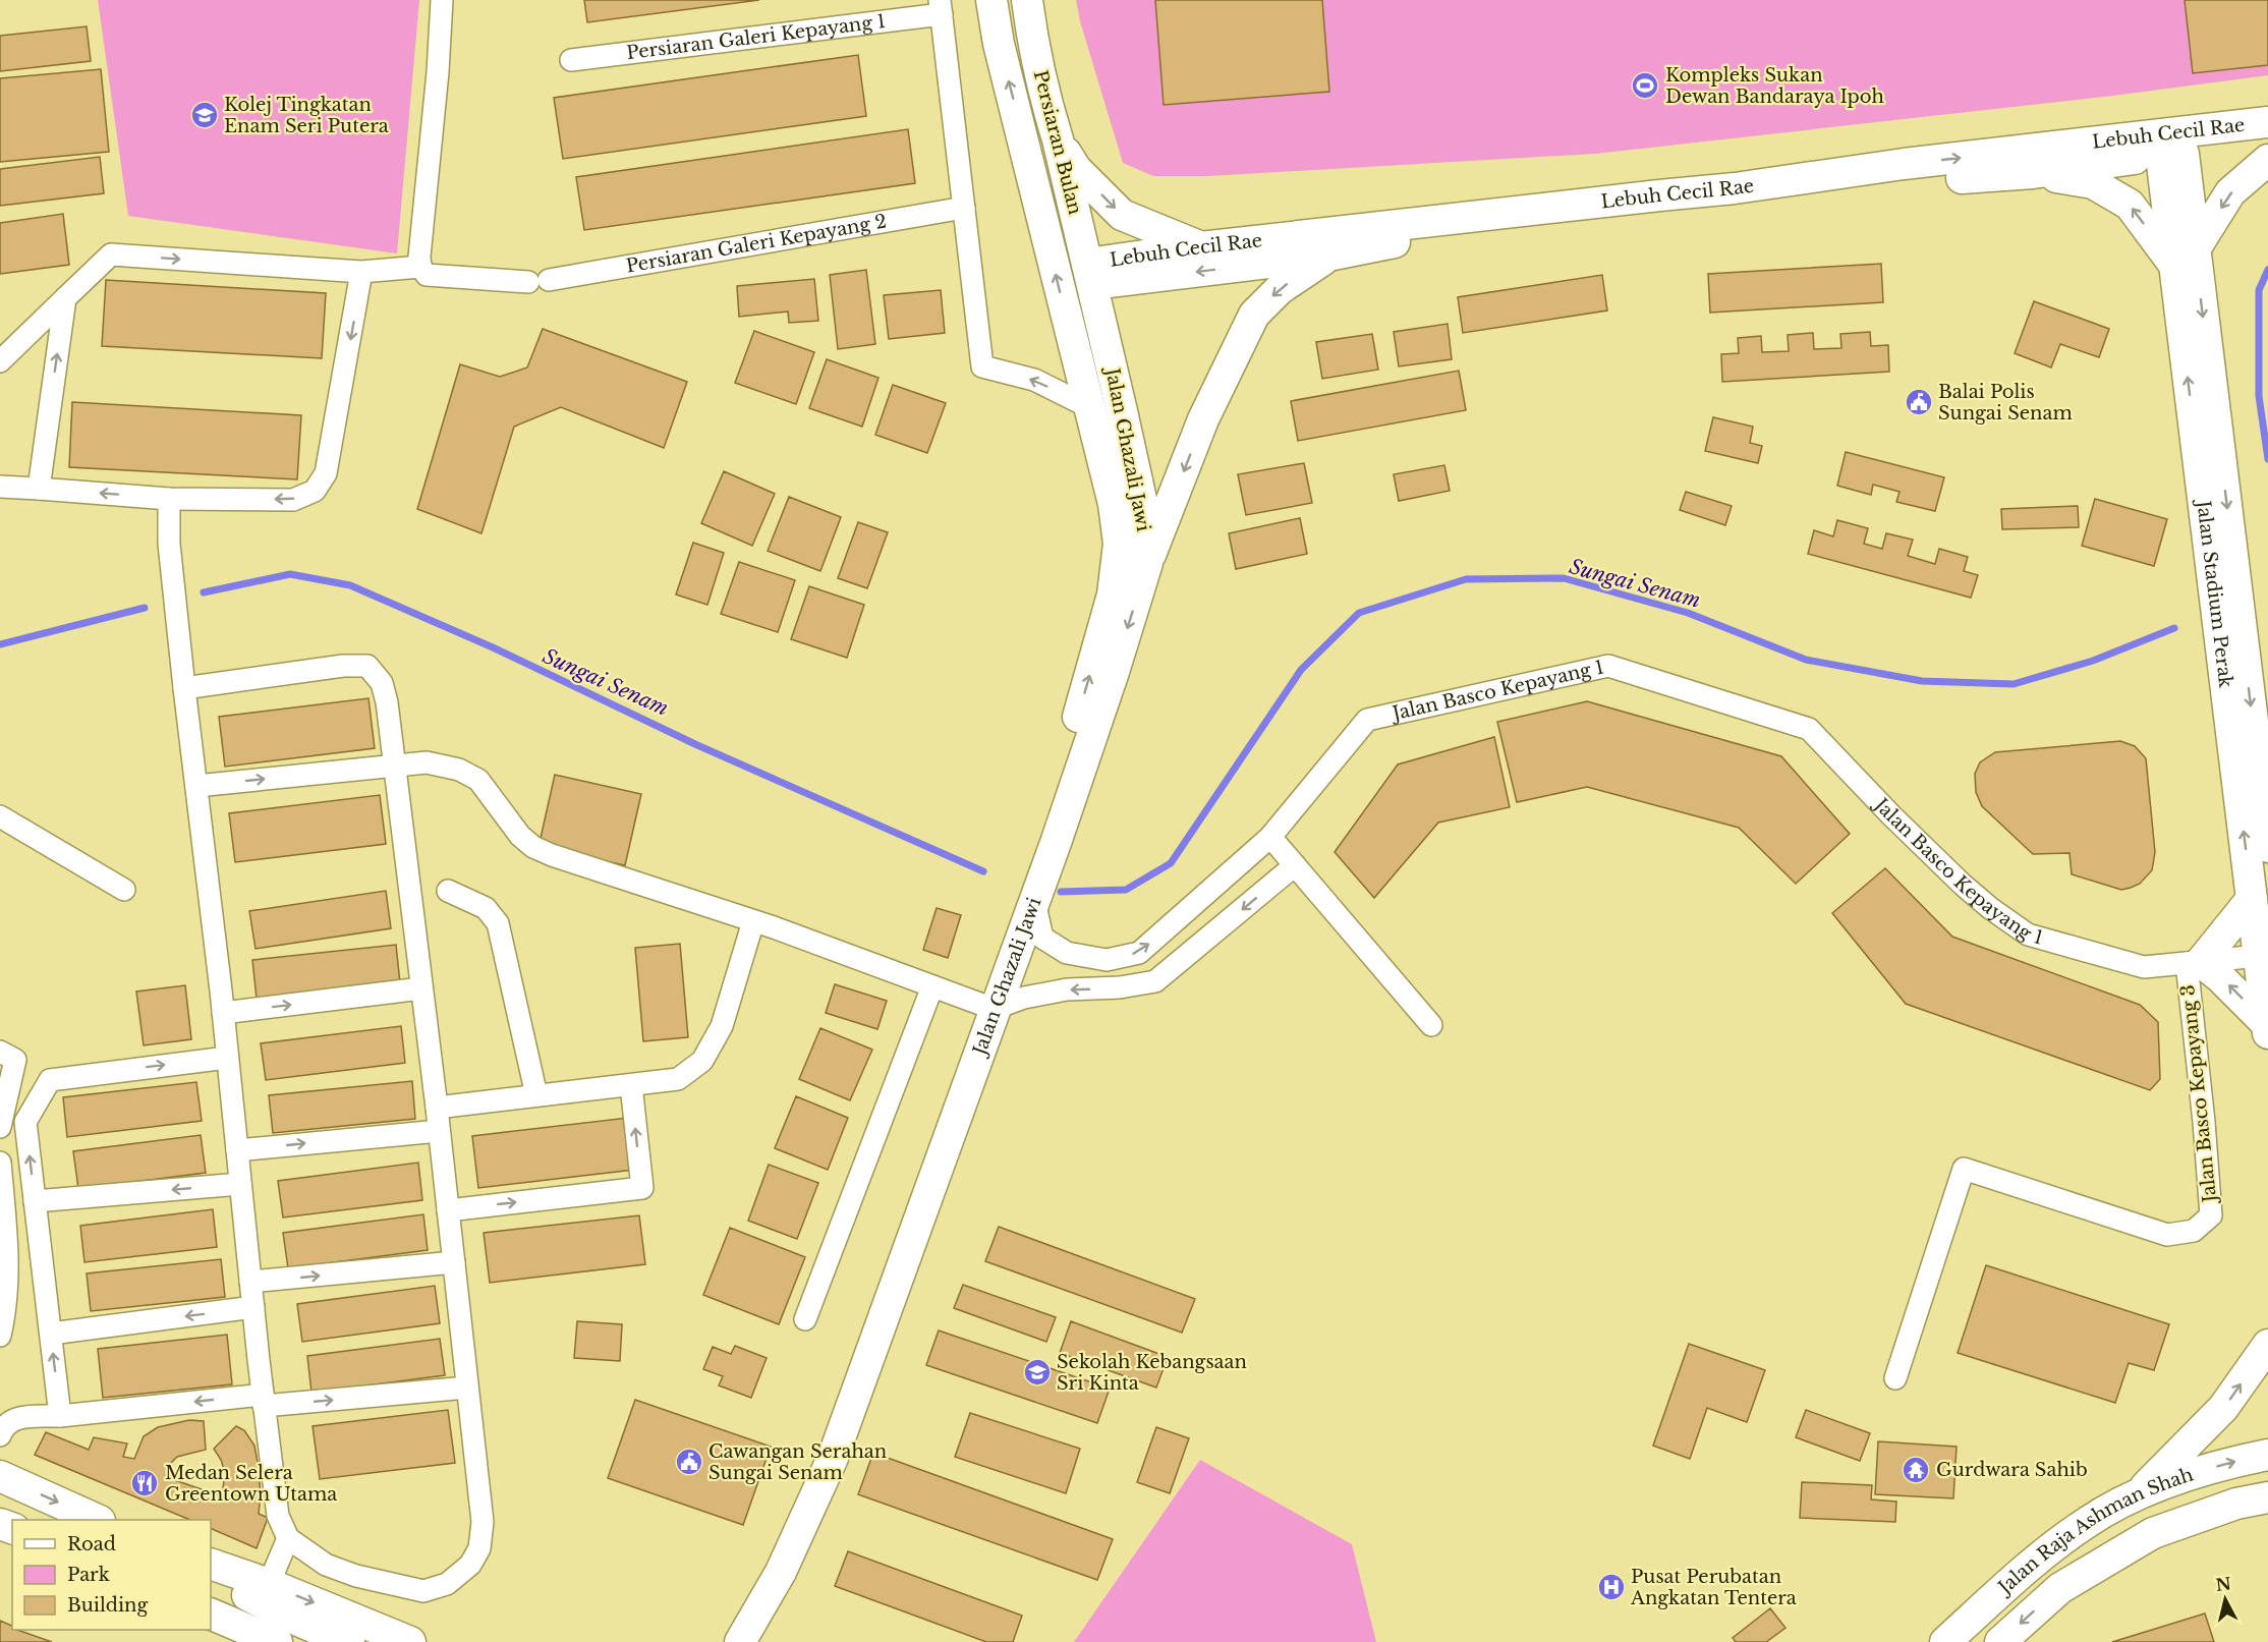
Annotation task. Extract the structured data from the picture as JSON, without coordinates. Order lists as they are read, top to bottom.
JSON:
{
  "streets": {
    "street": [
      "Persiaran Galeri Kepayang 1",
      "Lebuh Cecil Rae",
      "Persiaran Bulan",
      "Persiaran Galeri Kepayang 2",
      "Jalan Ghazali Jawi",
      "Jalan Stadium Perak",
      "Jalan Basco Kepayang 1",
      "Jalan Basco Kepayang 3",
      "Jalan Raja Ashman Shah"
    ]
  },
  "crossings": [
    ["Lebuh Cecil Rae", "Persiaran Bulan"],
    ["Lebuh Cecil Rae", "Jalan Ghazali Jawi"],
    ["Lebuh Cecil Rae", "Jalan Stadium Perak"],
    ["Persiaran Bulan", "Jalan Ghazali Jawi"],
    ["Jalan Ghazali Jawi", "Jalan Basco Kepayang 1"],
    ["Jalan Stadium Perak", "Jalan Basco Kepayang 1"],
    ["Jalan Basco Kepayang 1", "Jalan Basco Kepayang 3"]
  ],
  "water": ["Sungai Senam"],
  "places": {
    "sports": ["Kompleks Sukan Dewan Bandaraya Ipoh"],
    "school or university": ["Kolej Tingkatan Enam Seri Putera", "Sekolah Kebangsaan Sri Kinta"],
    "public building": ["Balai Polis Sungai Senam", "Cawangan Serahan Sungai Senam"],
    "temple": ["Gurdwara Sahib"],
    "restaurant": ["Medan Selera Greentown Utama"],
    "hospital": ["Pusat Perubatan Angkatan Tentera"]
  },
  "legend": ["Road", "Park", "Building"],
  "north": "top"
}
